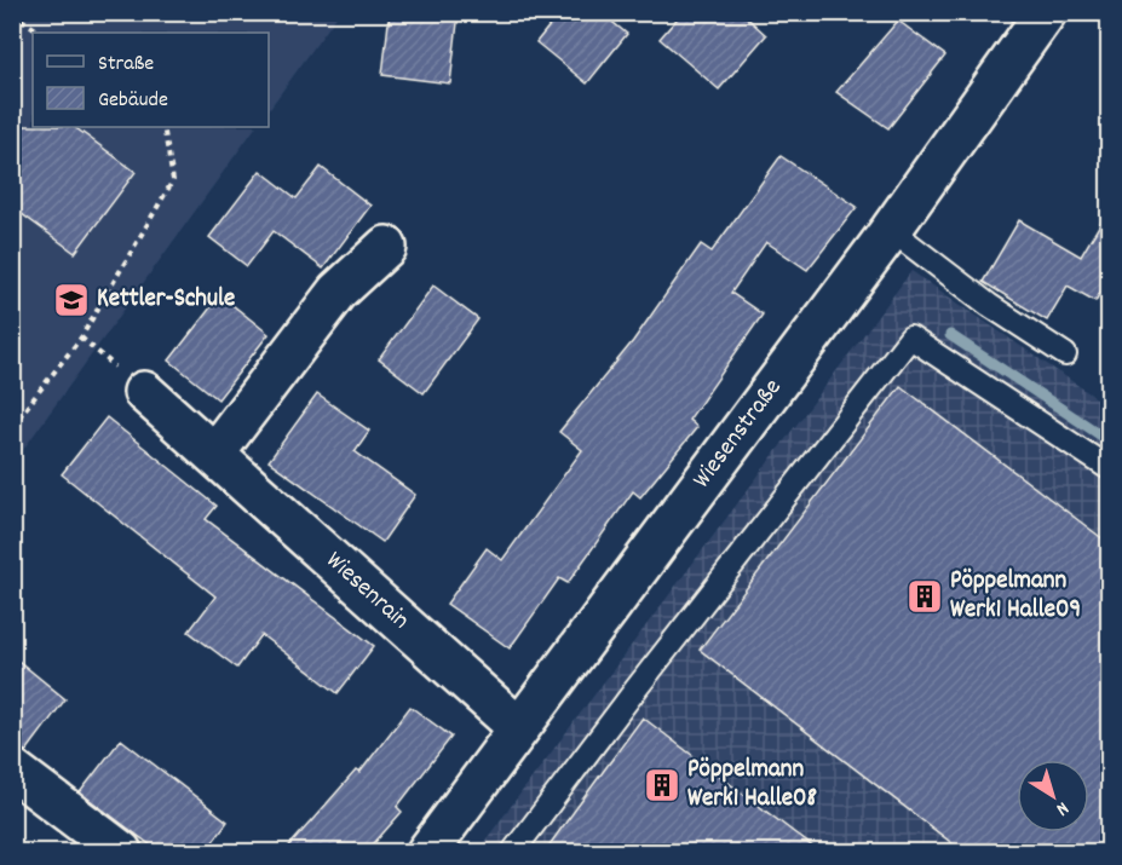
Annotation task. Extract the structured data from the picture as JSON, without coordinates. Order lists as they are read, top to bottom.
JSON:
{
  "streets": {
    "street": ["Wiesenstraße", "Wiesenrain"]
  },
  "crossings": [
    ["Wiesenstraße", "Wiesenrain"]
  ],
  "places": {
    "school or university": ["Kettler-Schule"],
    "building": ["Pöppelmann Werk1 Halle09", "Pöppelmann Werk1 Halle08"]
  },
  "legend": ["Straße", "Gebäude"],
  "north": "bottom right"
}
